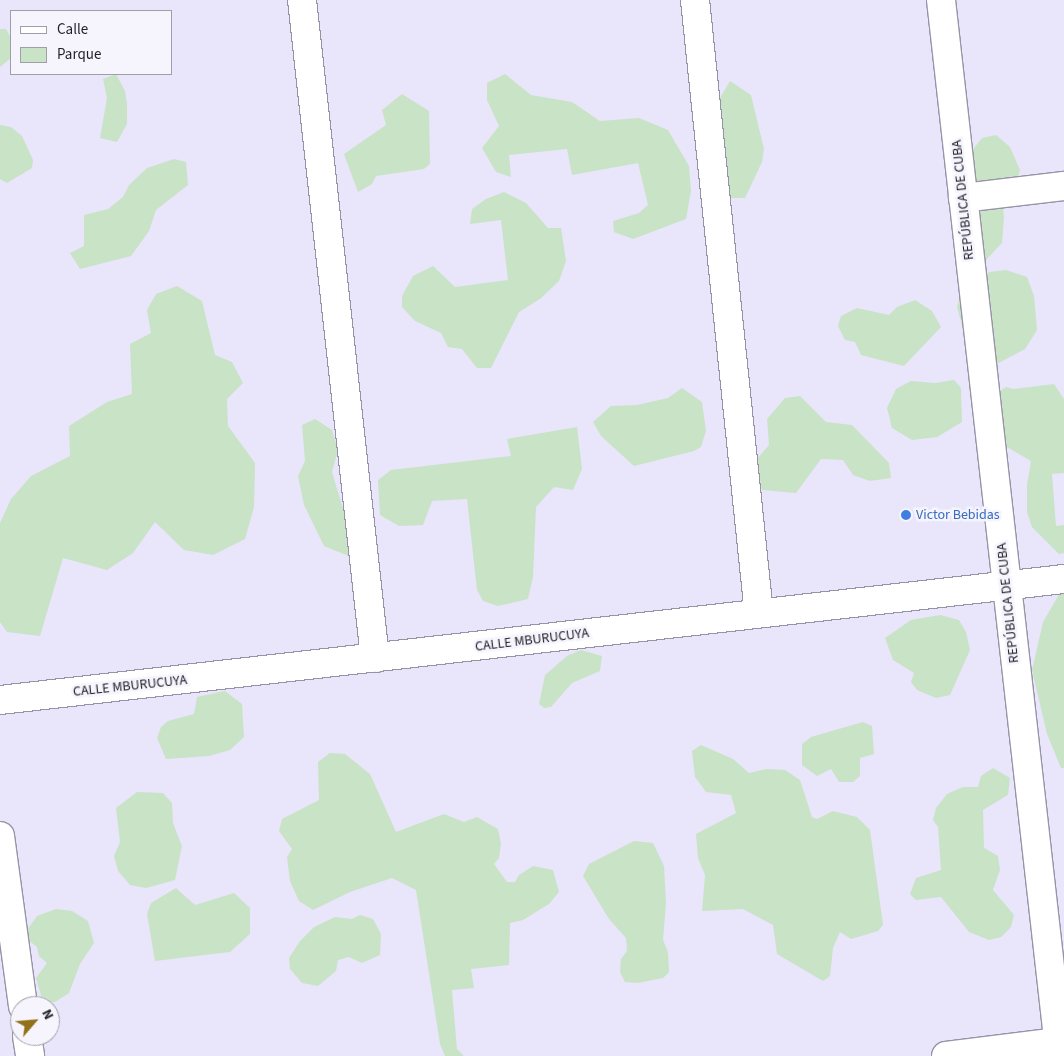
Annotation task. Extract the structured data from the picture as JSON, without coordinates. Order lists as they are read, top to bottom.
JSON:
{
  "streets": {
    "street": ["REPÚBLICA DE CUBA", "CALLE MBURUCUYA"]
  },
  "crossings": [
    ["REPÚBLICA DE CUBA", "CALLE MBURUCUYA"]
  ],
  "places": ["Victor Bebidas"],
  "legend": ["Calle", "Parque"],
  "north": "top right"
}
